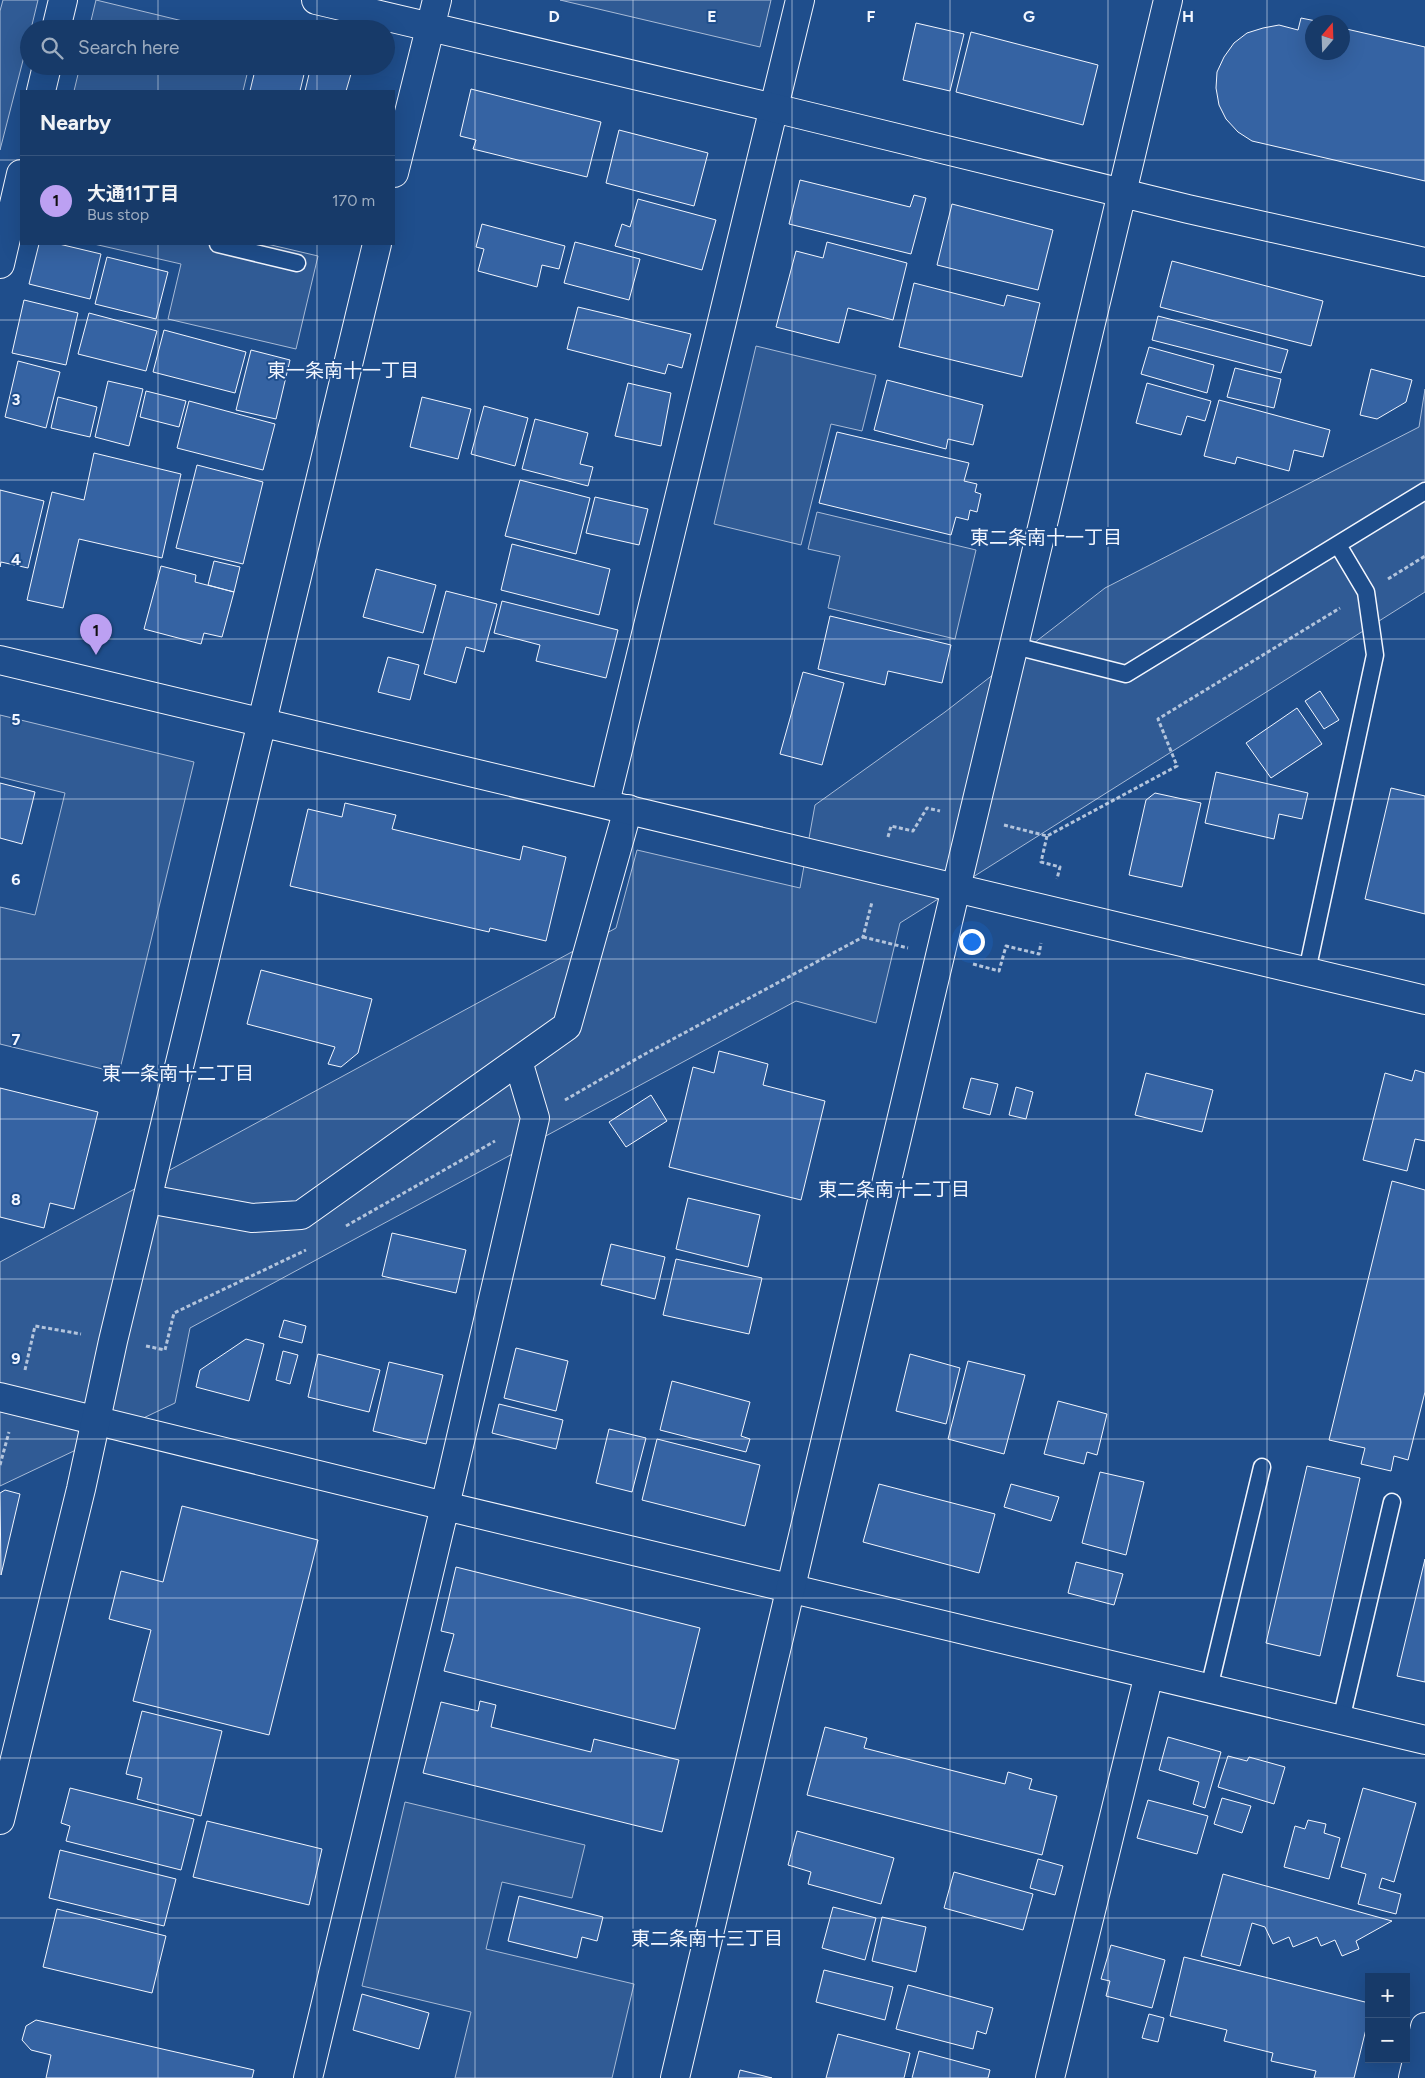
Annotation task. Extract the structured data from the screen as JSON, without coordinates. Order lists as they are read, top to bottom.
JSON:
{
  "districts": [
    "東一条南十一丁目",
    "東二条南十一丁目",
    "東一条南十二丁目",
    "東二条南十二丁目",
    "東二条南十三丁目"
  ],
  "north": "top",
  "page": {
    "search": "Search here",
    "heading": "Nearby",
    "list": [
      {
        "mark": "1",
        "name": "大通11丁目",
        "note": "Bus stop",
        "value": "170 m"
      }
    ],
    "pins": "1",
    "map_buttons": ["+", "−"]
  },
  "grid": {
    "columns": [
      "D",
      "E",
      "F",
      "G",
      "H"
    ],
    "rows": [
      "3",
      "4",
      "5",
      "6",
      "7",
      "8",
      "9"
    ]
  }
}
